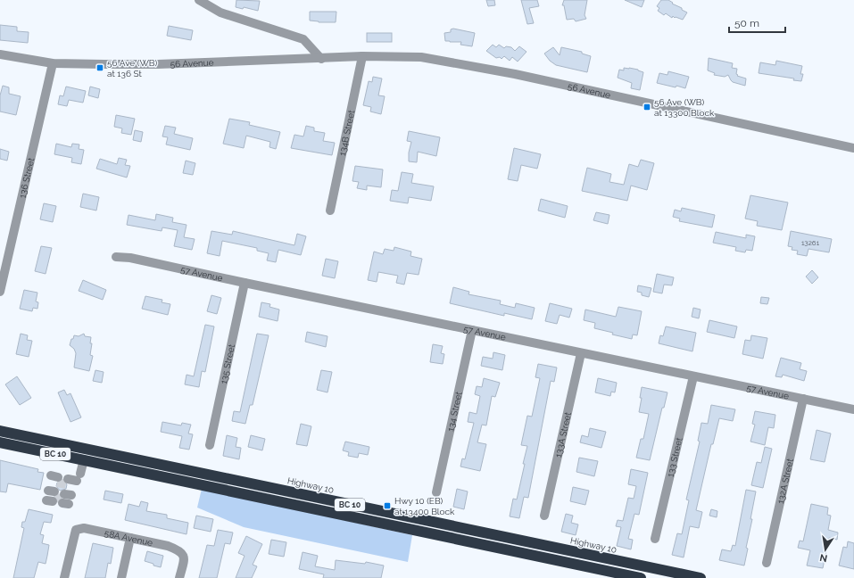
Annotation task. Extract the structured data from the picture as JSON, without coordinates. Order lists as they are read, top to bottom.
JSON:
{
  "streets": {
    "highway": ["BC 10", "Highway 10"],
    "street": [
      "56 Avenue",
      "134B Street",
      "136 Street",
      "57 Avenue",
      "135 Street",
      "134 Street",
      "133A Street",
      "133 Street",
      "132A Street",
      "58A Avenue"
    ]
  },
  "crossings": [
    ["56 Avenue", "134B Street"],
    ["56 Avenue", "136 Street"],
    ["57 Avenue", "135 Street"],
    ["57 Avenue", "134 Street"],
    ["57 Avenue", "133A Street"],
    ["57 Avenue", "133 Street"],
    ["57 Avenue", "132A Street"]
  ],
  "places": {
    "transit": ["56 Ave (WB) at 136 St", "56 Ave (WB) at 13300 Block", "Hwy 10 (EB) at 13400 Block"]
  },
  "house_numbers": ["13261"],
  "scale_bar": "50 m",
  "north": "bottom"
}
